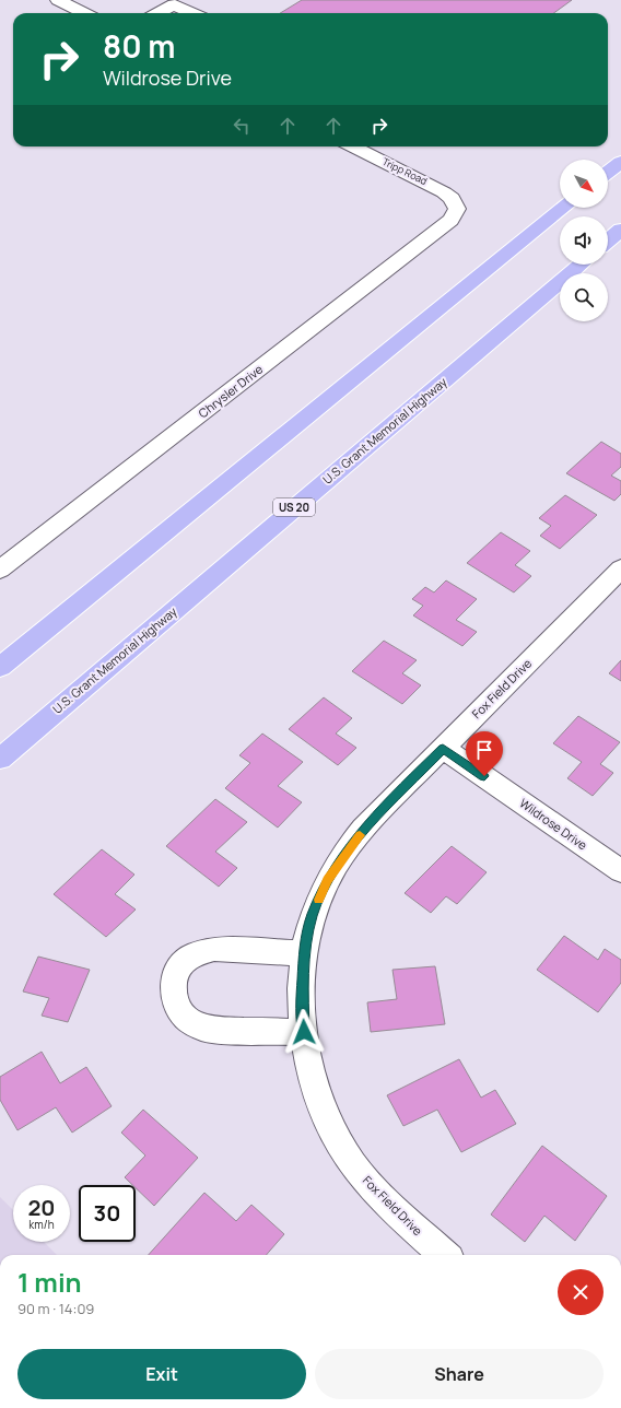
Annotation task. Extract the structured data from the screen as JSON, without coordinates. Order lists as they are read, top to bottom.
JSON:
{
  "streets": {
    "main road": ["U.S. Grant Memorial Highway", "US 20"],
    "street": [
      "Tripp Road",
      "Chrysler Drive",
      "Fox Field Drive",
      "Wildrose Drive"
    ]
  },
  "crossings": [
    ["Tripp Road", "Chrysler Drive"],
    ["Fox Field Drive", "Wildrose Drive"]
  ],
  "north": "bottom right",
  "page": {
    "turn": ["80 m", "Wildrose Drive"],
    "speed": "20 km/h",
    "limit": "30",
    "heading": ["1 min", "90 m · 14:09"],
    "buttons": ["Exit", "Share"]
  }
}
